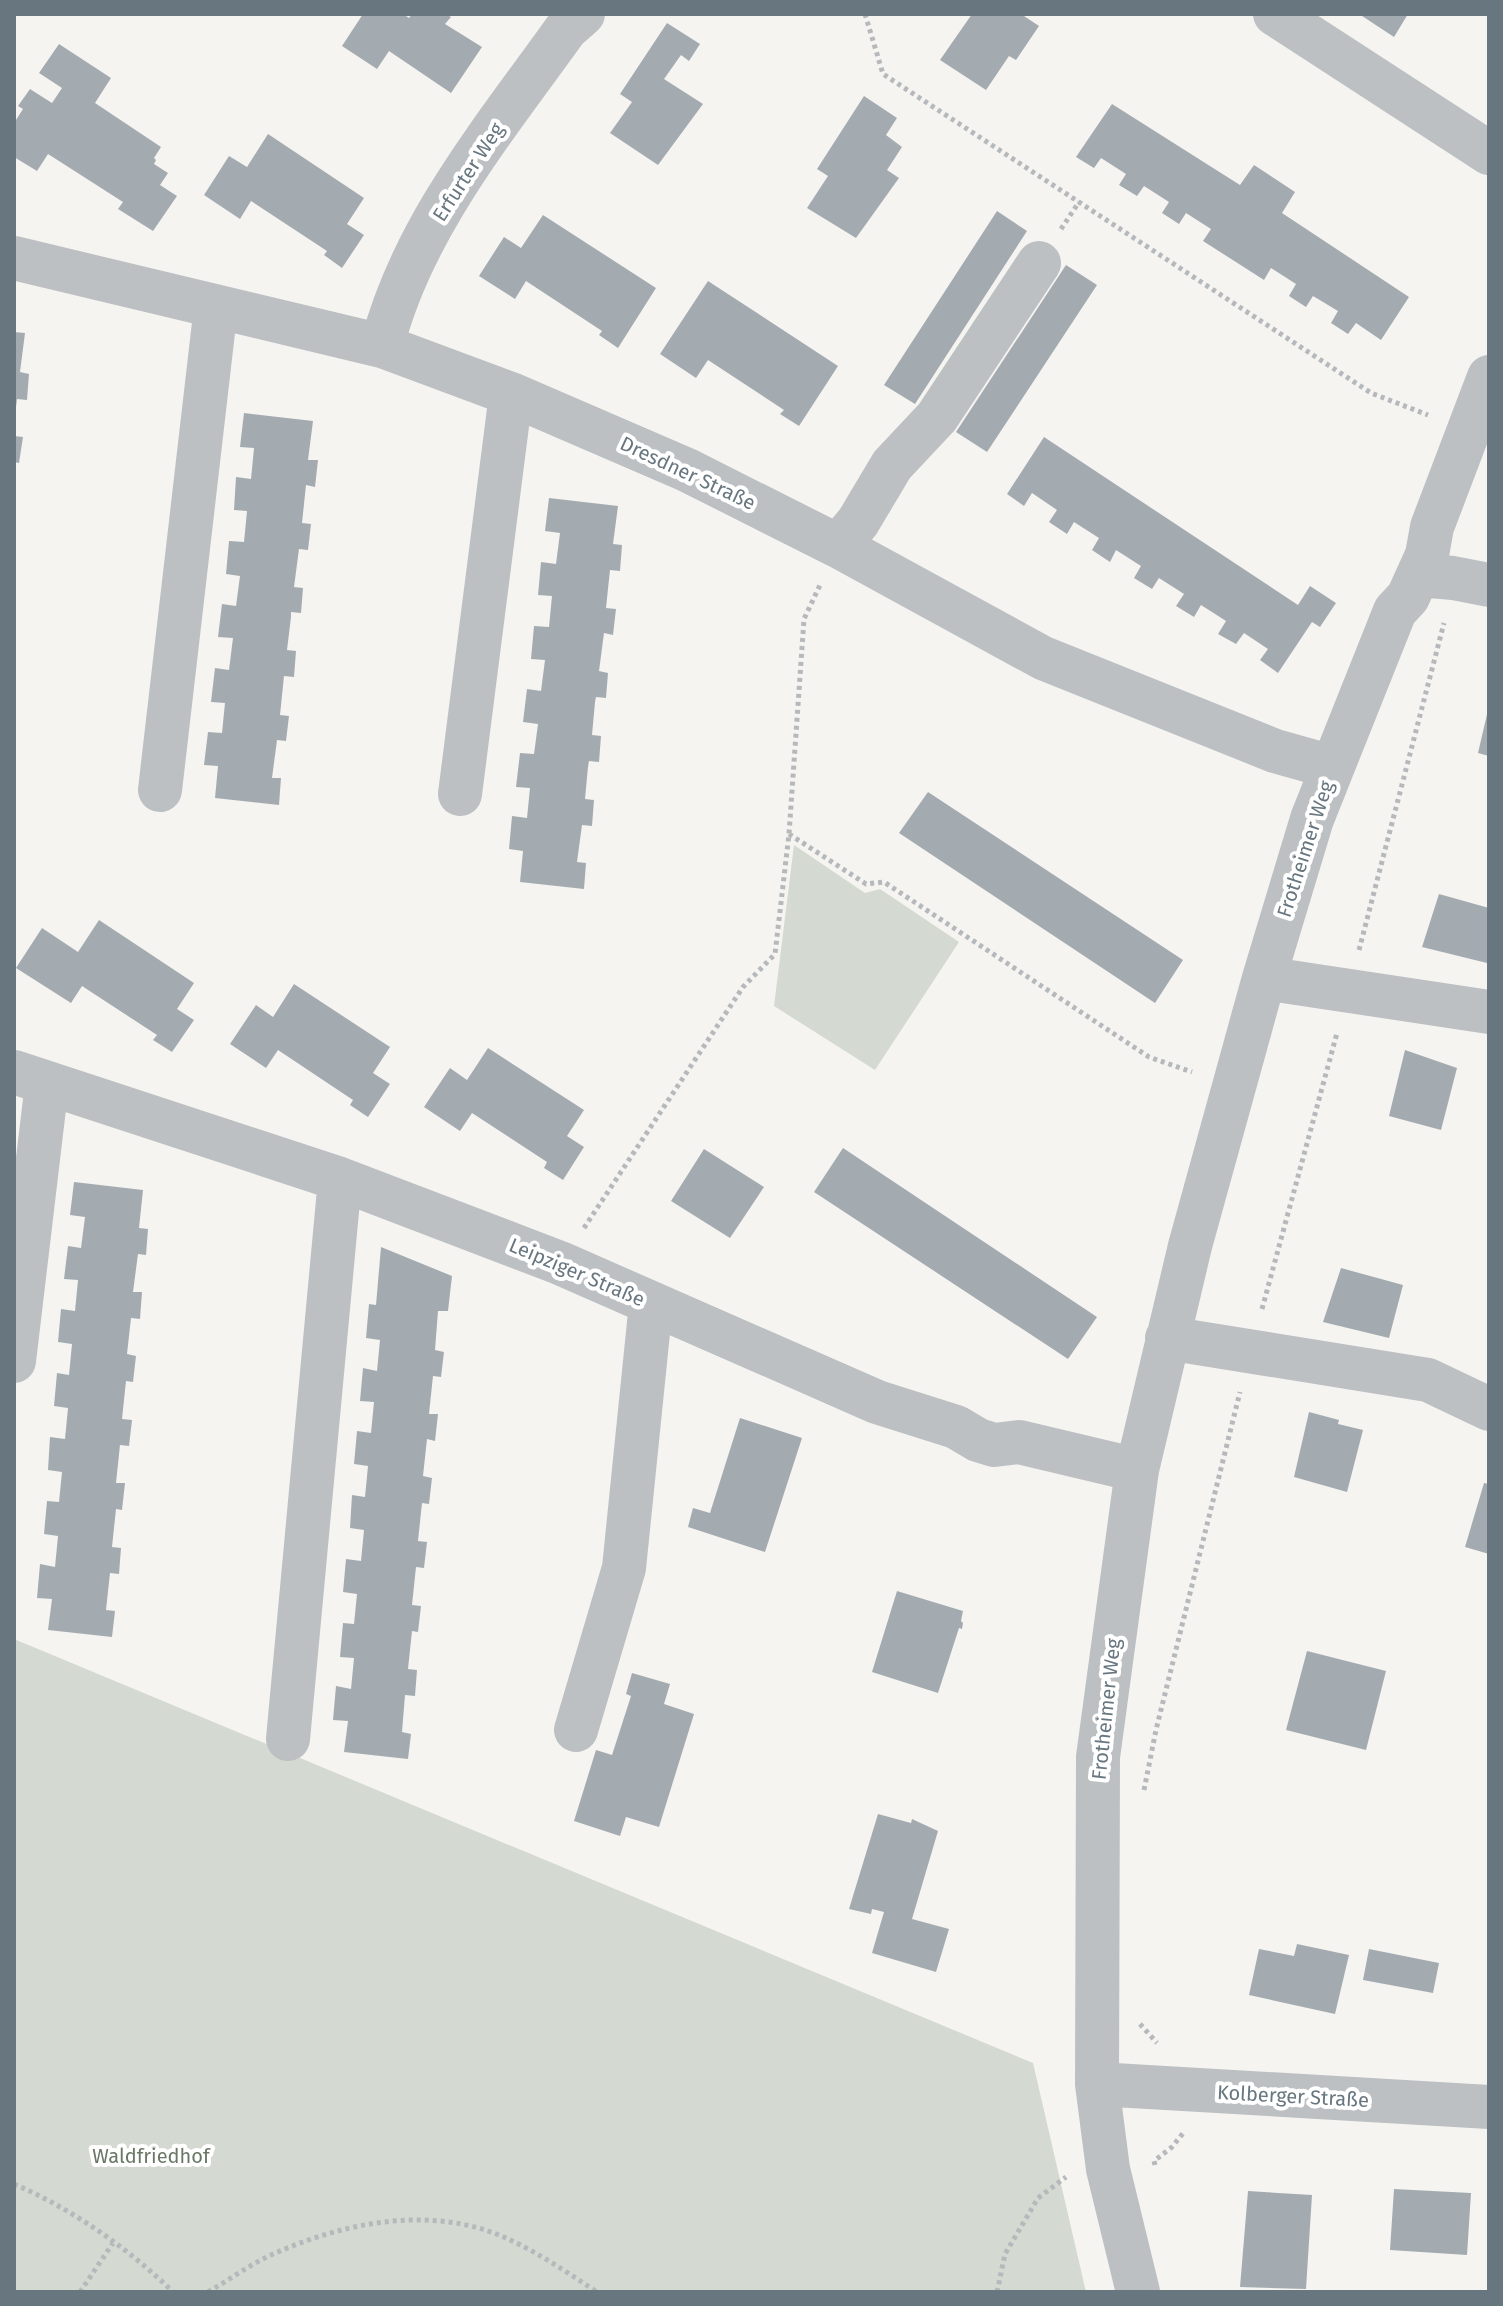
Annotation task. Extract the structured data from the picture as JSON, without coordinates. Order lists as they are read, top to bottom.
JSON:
{
  "streets": {
    "street": [
      "Erfurter Weg",
      "Dresdner Straße",
      "Frotheimer Weg",
      "Leipziger Straße",
      "Kolberger Straße"
    ]
  },
  "crossings": [
    ["Erfurter Weg", "Dresdner Straße"],
    ["Dresdner Straße", "Frotheimer Weg"],
    ["Frotheimer Weg", "Leipziger Straße"],
    ["Frotheimer Weg", "Kolberger Straße"]
  ],
  "parks": ["Waldfriedhof"]
}
